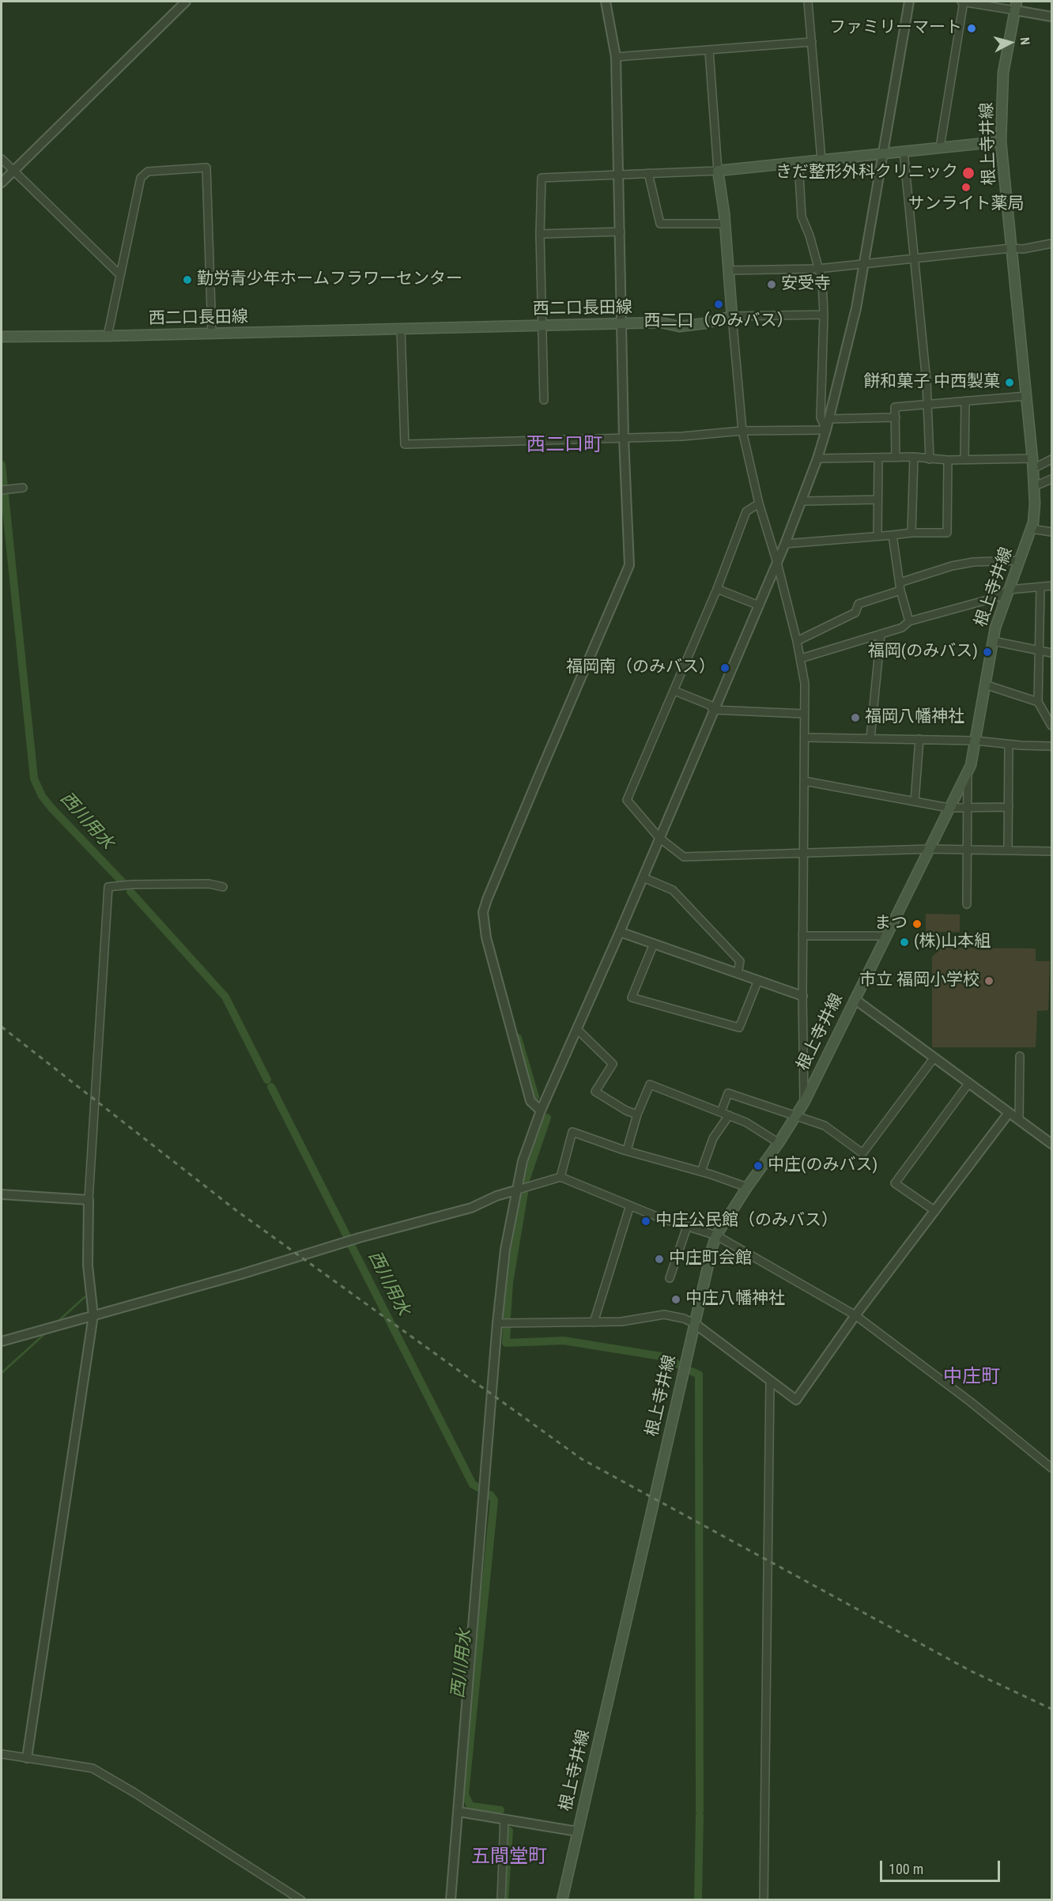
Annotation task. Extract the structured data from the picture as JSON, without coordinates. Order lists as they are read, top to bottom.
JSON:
{
  "streets": {
    "main road": ["根上寺井線", "西二口長田線"]
  },
  "districts": ["西二口町", "中庄町", "五間堂町"],
  "water": ["西川用水"],
  "places": [
    "ファミリーマート",
    "きだ整形外科クリニック",
    "サンライト薬局",
    "勤労青少年ホームフラワーセンター",
    "安受寺",
    "西二口（のみバス）",
    "餅和菓子 中西製菓",
    "福岡(のみバス)",
    "福岡南（のみバス）",
    "福岡八幡神社",
    "まつ",
    "(株)山本組",
    "市立 福岡小学校",
    "中庄(のみバス)",
    "中庄公民館（のみバス）",
    "中庄町会館",
    "中庄八幡神社"
  ],
  "scale_bar": "100 m",
  "north": "right"
}
